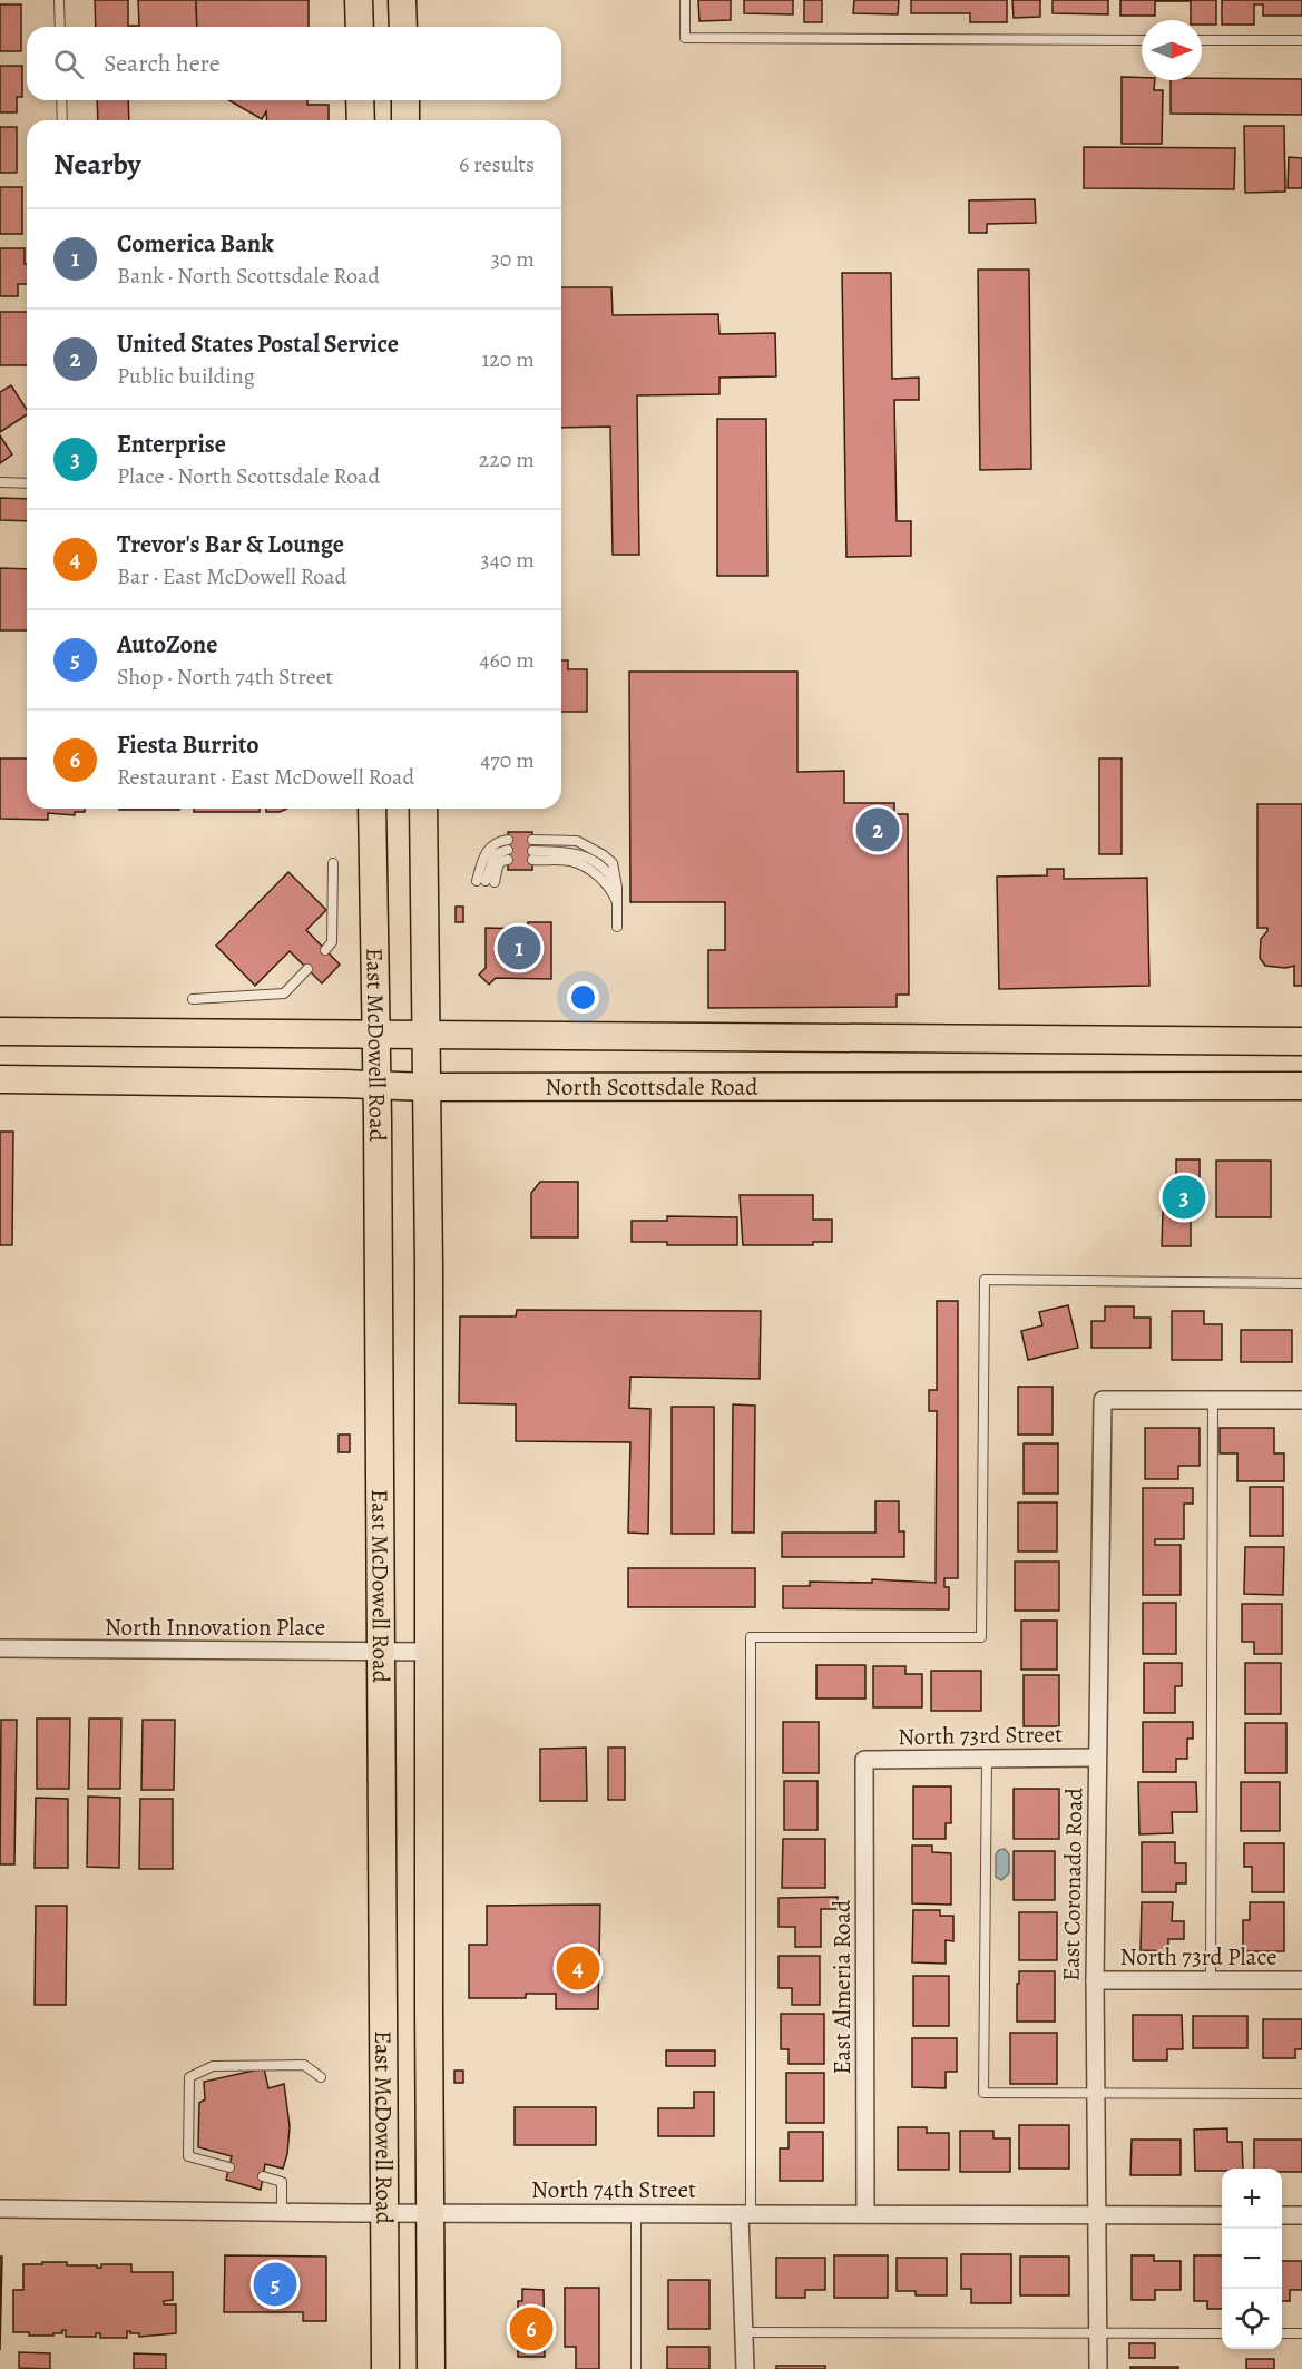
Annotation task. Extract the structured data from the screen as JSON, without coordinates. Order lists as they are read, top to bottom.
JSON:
{
  "streets": {
    "main road": ["East McDowell Road", "North Scottsdale Road"],
    "street": [
      "North Innovation Place",
      "North 73rd Street",
      "East Coronado Road",
      "North 73rd Place",
      "East Almeria Road",
      "North 74th Street"
    ]
  },
  "crossings": [
    ["East McDowell Road", "North Scottsdale Road"],
    ["East McDowell Road", "North Innovation Place"],
    ["East McDowell Road", "North 74th Street"],
    ["North 73rd Street", "East Coronado Road"],
    ["North 73rd Street", "East Almeria Road"],
    ["East Coronado Road", "North 73rd Place"],
    ["East Coronado Road", "North 74th Street"],
    ["East Almeria Road", "North 74th Street"]
  ],
  "north": "right",
  "page": {
    "search": "Search here",
    "heading": ["Nearby", "6 results"],
    "list": [
      {
        "mark": "1",
        "name": "Comerica Bank",
        "note": "Bank · North Scottsdale Road",
        "value": "30 m"
      },
      {
        "mark": "2",
        "name": "United States Postal Service",
        "note": "Public building",
        "value": "120 m"
      },
      {
        "mark": "3",
        "name": "Enterprise",
        "note": "Place · North Scottsdale Road",
        "value": "220 m"
      },
      {
        "mark": "4",
        "name": "Trevor's Bar & Lounge",
        "note": "Bar · East McDowell Road",
        "value": "340 m"
      },
      {
        "mark": "5",
        "name": "AutoZone",
        "note": "Shop · North 74th Street",
        "value": "460 m"
      },
      {
        "mark": "6",
        "name": "Fiesta Burrito",
        "note": "Restaurant · East McDowell Road",
        "value": "470 m"
      }
    ],
    "pins": [
      "2",
      "1",
      "3",
      "4",
      "5",
      "6"
    ],
    "map_buttons": ["+", "−"]
  }
}
